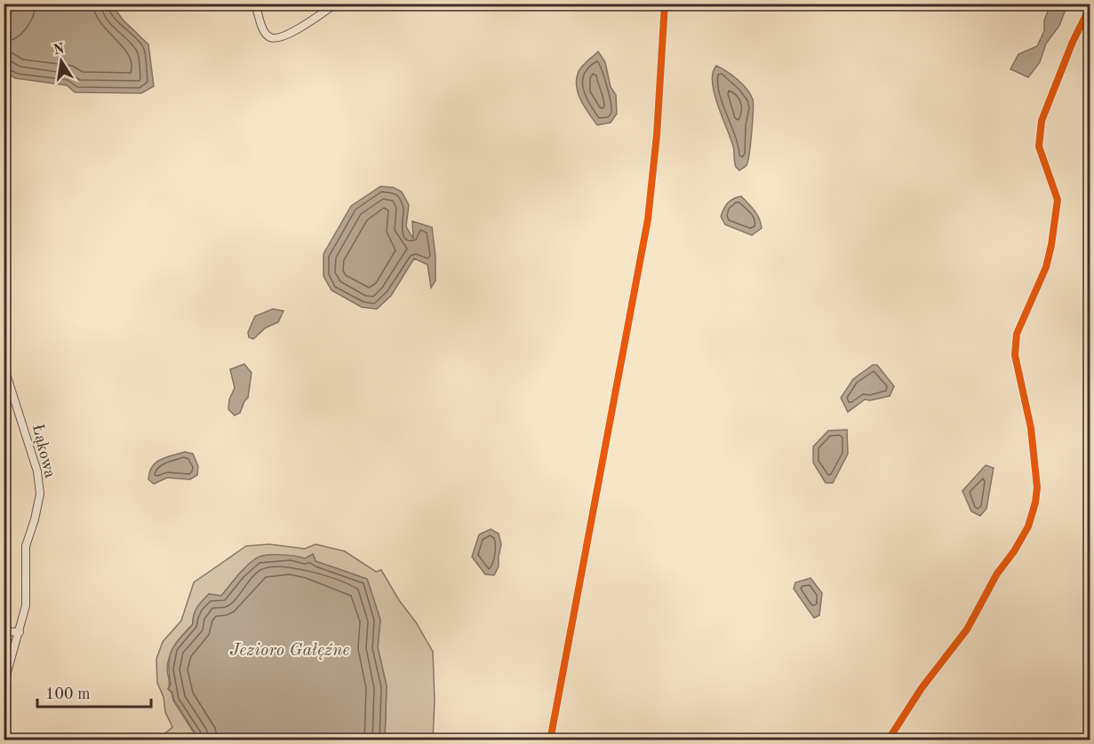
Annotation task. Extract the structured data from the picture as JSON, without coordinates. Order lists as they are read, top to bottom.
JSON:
{
  "streets": {
    "street": ["Łąkowa"]
  },
  "water": ["Jezioro Gałęźne"],
  "scale_bar": "100 m",
  "north": "top"
}
